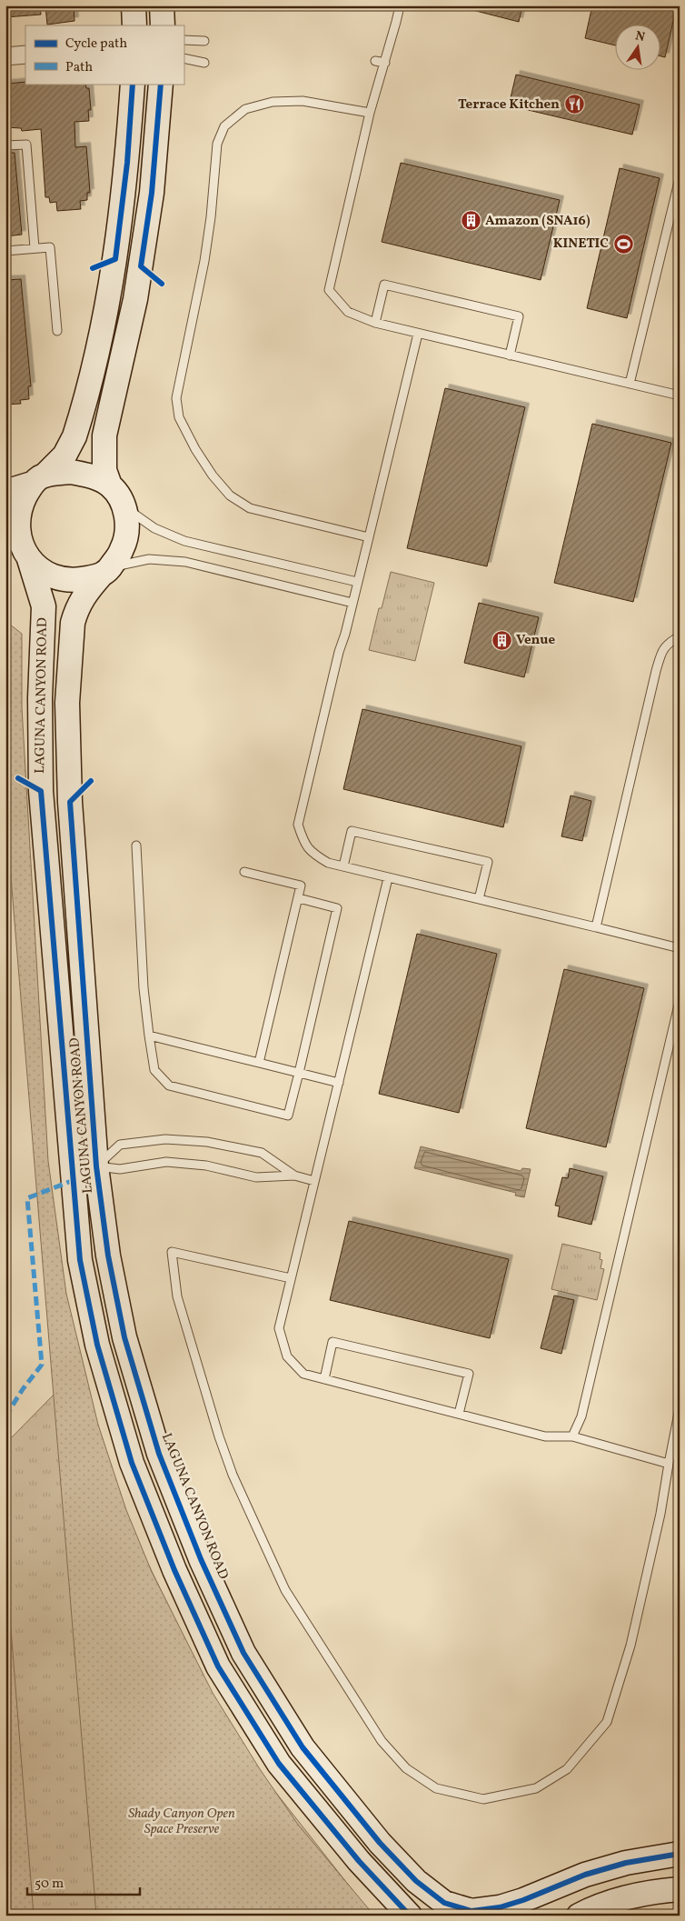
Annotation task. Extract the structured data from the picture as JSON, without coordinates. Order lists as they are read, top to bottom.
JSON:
{
  "streets": {
    "main road": ["LAGUNA CANYON ROAD"]
  },
  "parks": ["Shady Canyon Open Space Preserve"],
  "places": {
    "restaurant": ["Terrace Kitchen"],
    "building": ["Amazon (SNA16)", "Venue"],
    "sports": ["KINETIC"]
  },
  "legend": ["Cycle path", "Path"],
  "scale_bar": "50 m",
  "north": "top"
}
